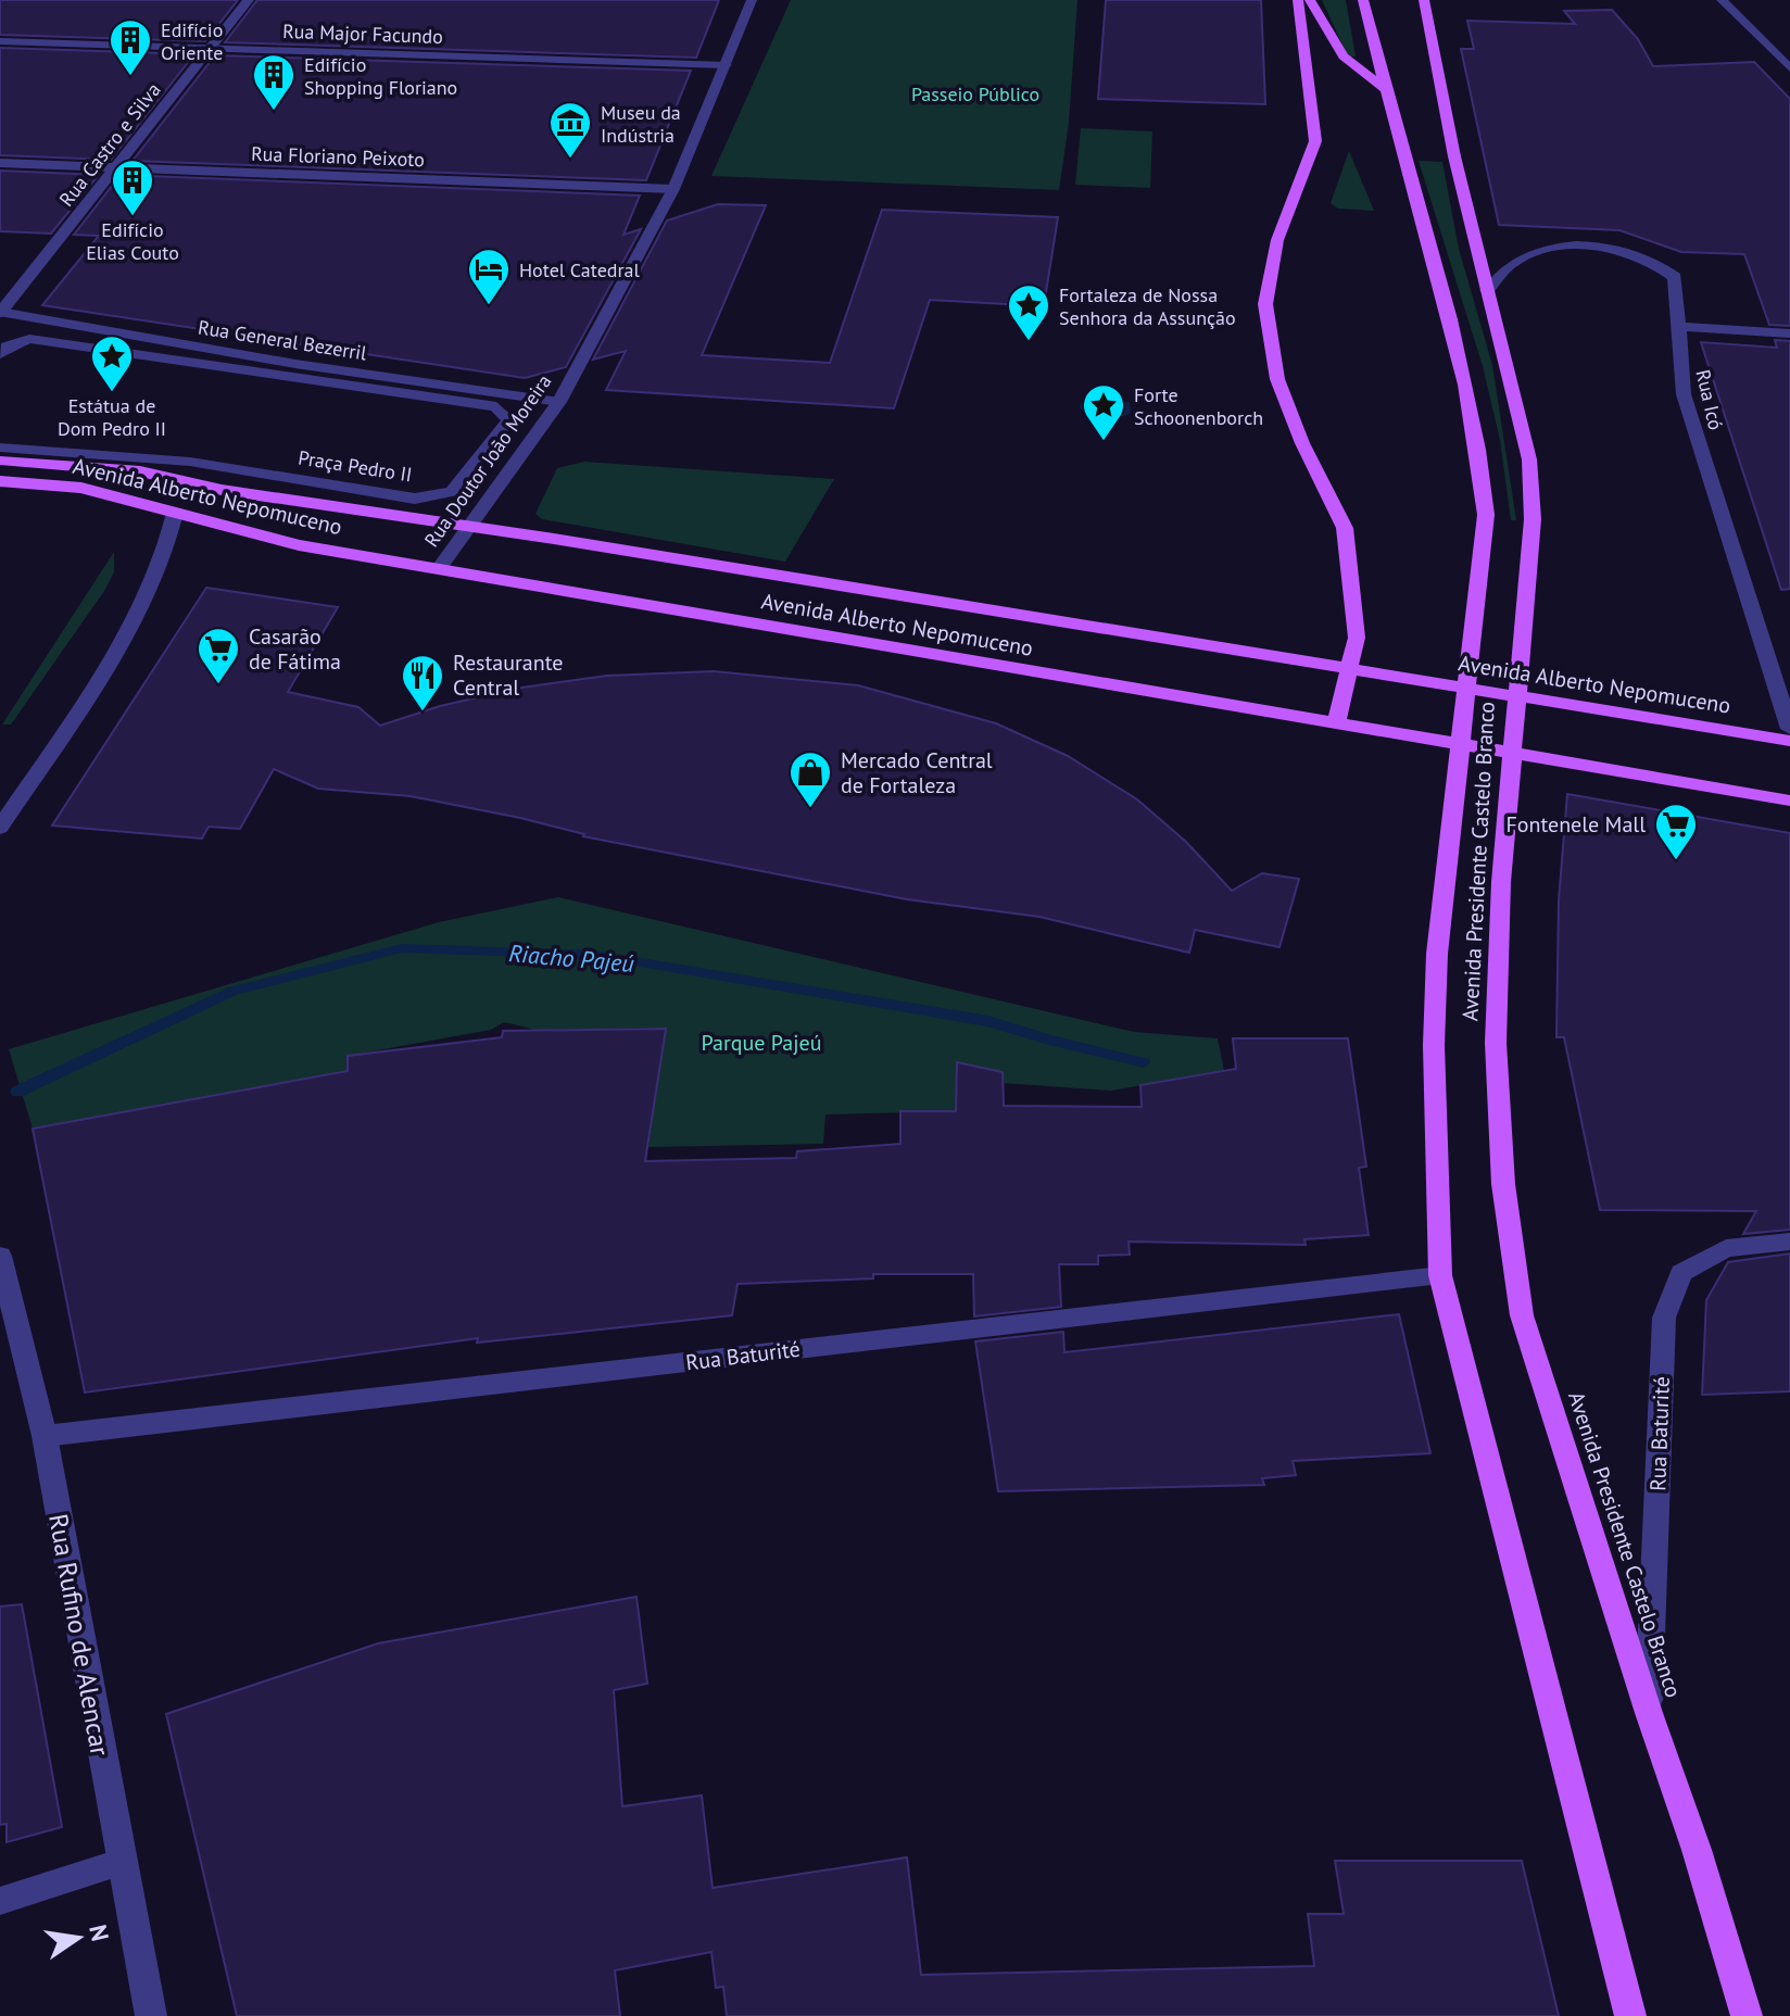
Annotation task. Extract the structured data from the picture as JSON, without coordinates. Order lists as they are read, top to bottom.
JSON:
{
  "streets": {
    "main road": ["Avenida Alberto Nepomuceno", "Avenida Presidente Castelo Branco"],
    "street": [
      "Rua Major Facundo",
      "Rua Castro e Silva",
      "Rua Floriano Peixoto",
      "Rua General Bezerril",
      "Rua Icó",
      "Rua Doutor João Moreira",
      "Praça Pedro II",
      "Rua Baturité",
      "Rua Rufino de Alencar"
    ]
  },
  "crossings": [
    ["Rua Major Facundo", "Rua Castro e Silva"],
    ["Rua Major Facundo", "Rua Doutor João Moreira"],
    ["Rua Castro e Silva", "Rua Floriano Peixoto"],
    ["Rua Castro e Silva", "Rua General Bezerril"],
    ["Rua Floriano Peixoto", "Rua Doutor João Moreira"],
    ["Rua General Bezerril", "Rua Doutor João Moreira"],
    ["Rua Icó", "Avenida Presidente Castelo Branco"],
    ["Rua Doutor João Moreira", "Avenida Alberto Nepomuceno"],
    ["Avenida Presidente Castelo Branco", "Rua Baturité"],
    ["Rua Baturité", "Rua Rufino de Alencar"]
  ],
  "water": ["Riacho Pajeú"],
  "parks": ["Passeio Público", "Parque Pajeú"],
  "places": {
    "building": ["Edifício Oriente", "Edifício Shopping Floriano", "Edifício Elias Couto"],
    "museum": ["Museu da Indústria"],
    "hotel": ["Hotel Catedral"],
    "place": ["Fortaleza de Nossa Senhora da Assunção", "Estátua de Dom Pedro II", "Forte Schoonenborch"],
    "supermarket": ["Casarão de Fátima", "Fontenele Mall"],
    "restaurant": ["Restaurante Central"],
    "shop": ["Mercado Central de Fortaleza"]
  },
  "north": "right"
}
